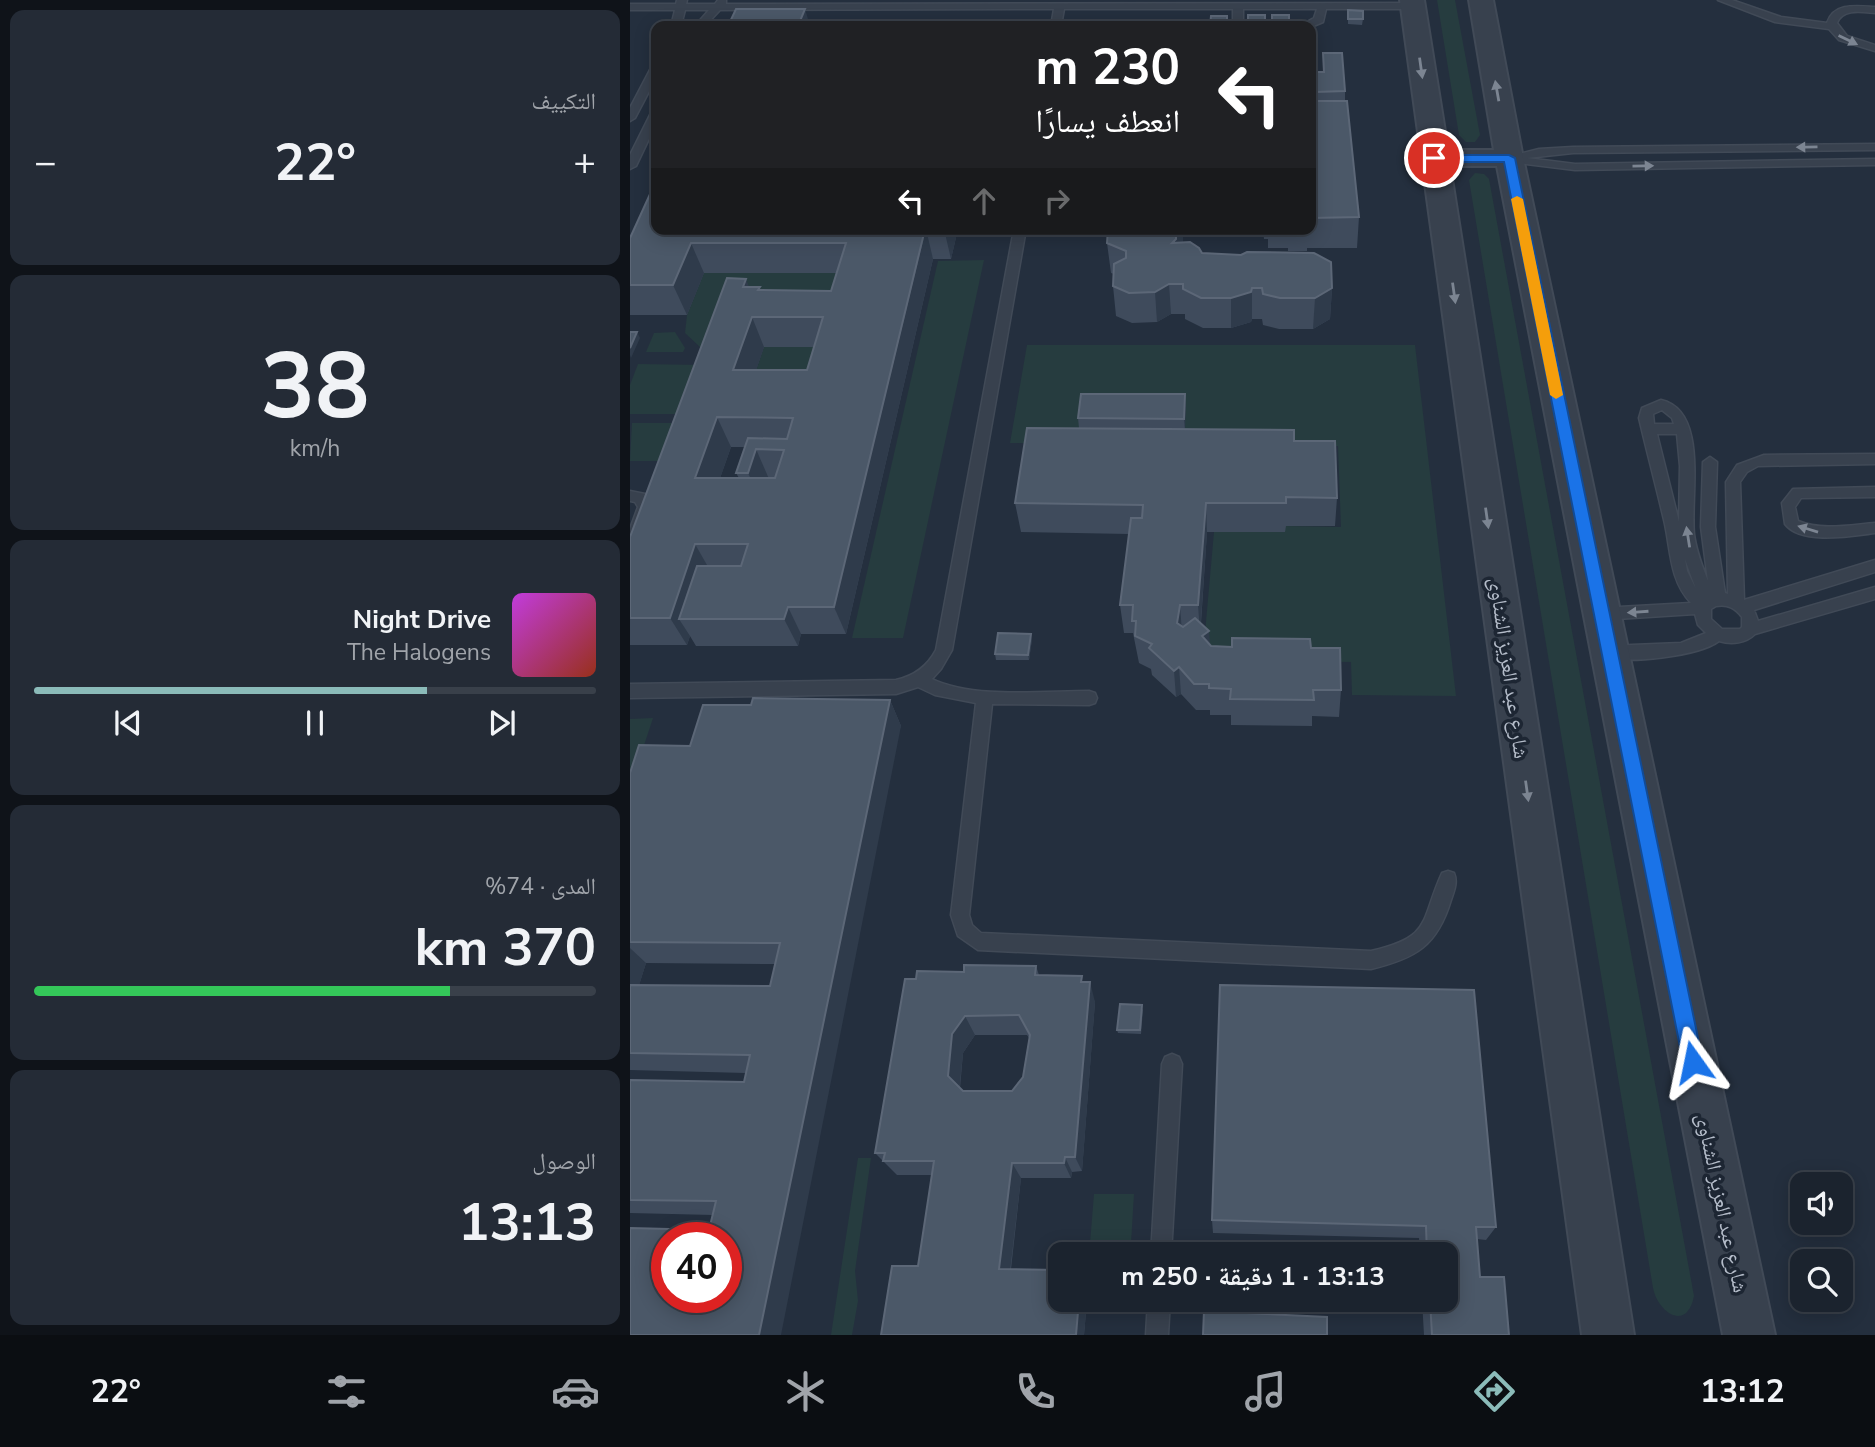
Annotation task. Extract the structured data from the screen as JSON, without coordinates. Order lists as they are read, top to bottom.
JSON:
{
  "streets": {
    "street": ["شارع عبد العزيز الشناوى"]
  },
  "page": {
    "tile": [
      "التكييف",
      ["38", "km/h"],
      ["المدى · 74%", "370 km"],
      ["الوصول", "13:13"]
    ],
    "turn": ["230 m", "انعطف يسارًا"],
    "heat": ["−", "22°", "+"],
    "song": ["Night Drive", "The Halogens"],
    "limit": "40",
    "trip": "13:13 · 1 دقيقة · 250 m",
    "tabs": ["13:12", "22°"]
  }
}
